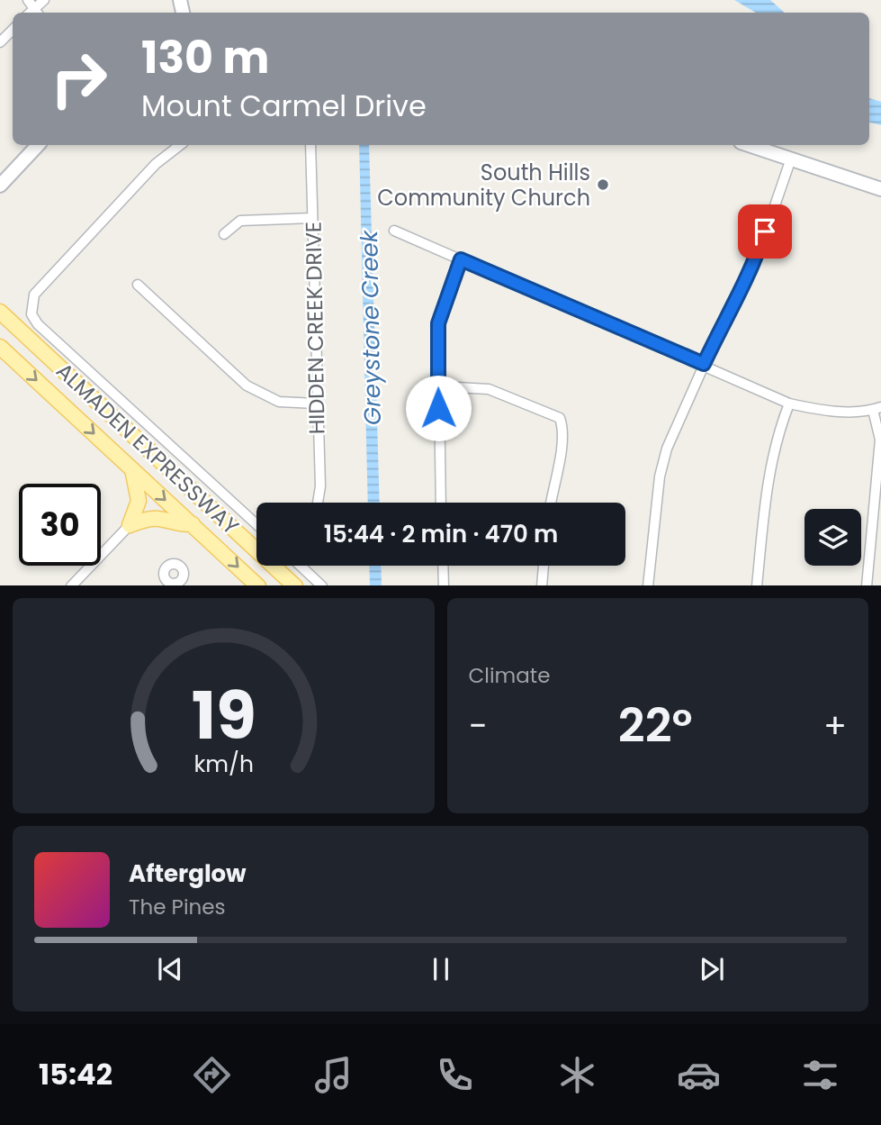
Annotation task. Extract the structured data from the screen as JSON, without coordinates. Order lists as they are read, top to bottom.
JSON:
{
  "streets": {
    "main road": ["ALMADEN EXPRESSWAY"],
    "street": ["HIDDEN CREEK DRIVE"]
  },
  "water": ["Greystone Creek"],
  "places": ["South Hills Community Church"],
  "page": {
    "turn": ["130 m", "Mount Carmel Drive"],
    "limit": "30",
    "trip": "15:44 · 2 min · 470 m",
    "tile": "Climate",
    "heat": ["−", "22°", "+"],
    "song": ["Afterglow", "The Pines"],
    "tabs": "15:42",
    "gauge": ["19", "km/h"]
  }
}
